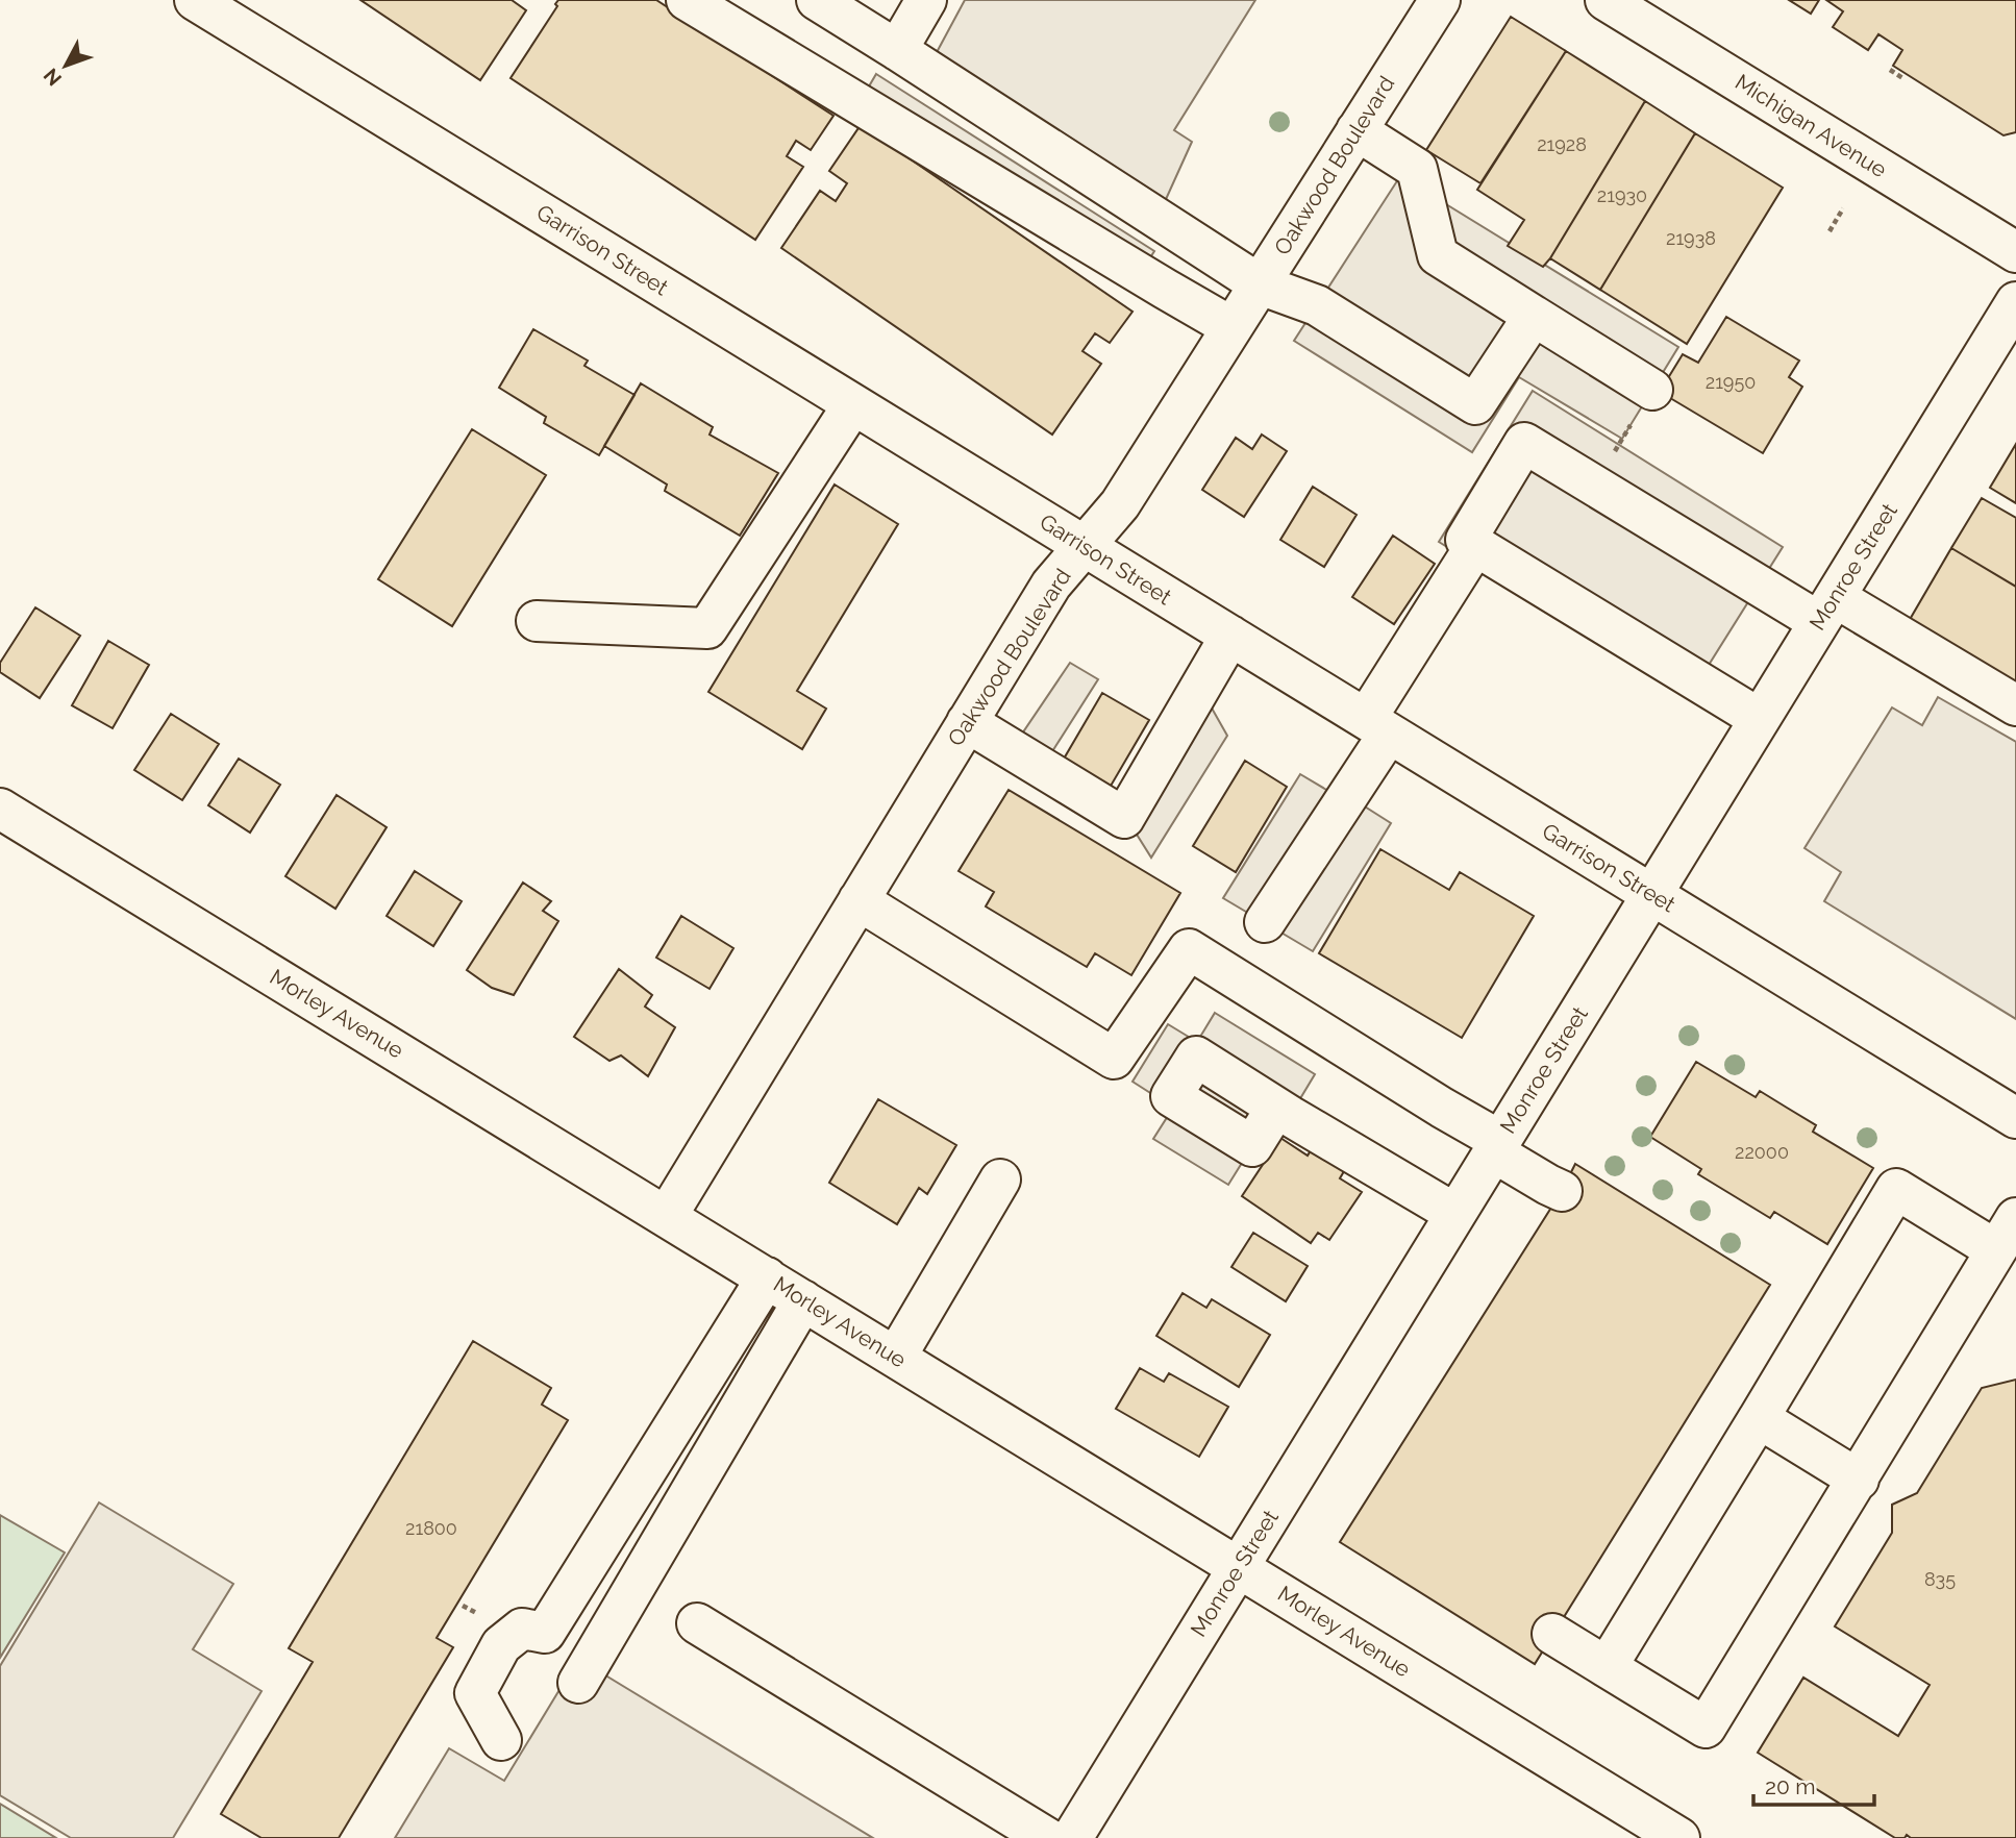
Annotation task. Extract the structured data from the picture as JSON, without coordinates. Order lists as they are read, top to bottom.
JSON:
{
  "streets": {
    "street": [
      "Michigan Avenue",
      "Oakwood Boulevard",
      "Garrison Street",
      "Monroe Street",
      "Morley Avenue"
    ]
  },
  "crossings": [
    ["Oakwood Boulevard", "Garrison Street"],
    ["Oakwood Boulevard", "Morley Avenue"],
    ["Garrison Street", "Monroe Street"],
    ["Monroe Street", "Morley Avenue"]
  ],
  "house_numbers": [
    "21928",
    "21930",
    "21938",
    "21950",
    "22000",
    "21800",
    "835"
  ],
  "scale_bar": "20 m",
  "north": "bottom left"
}
